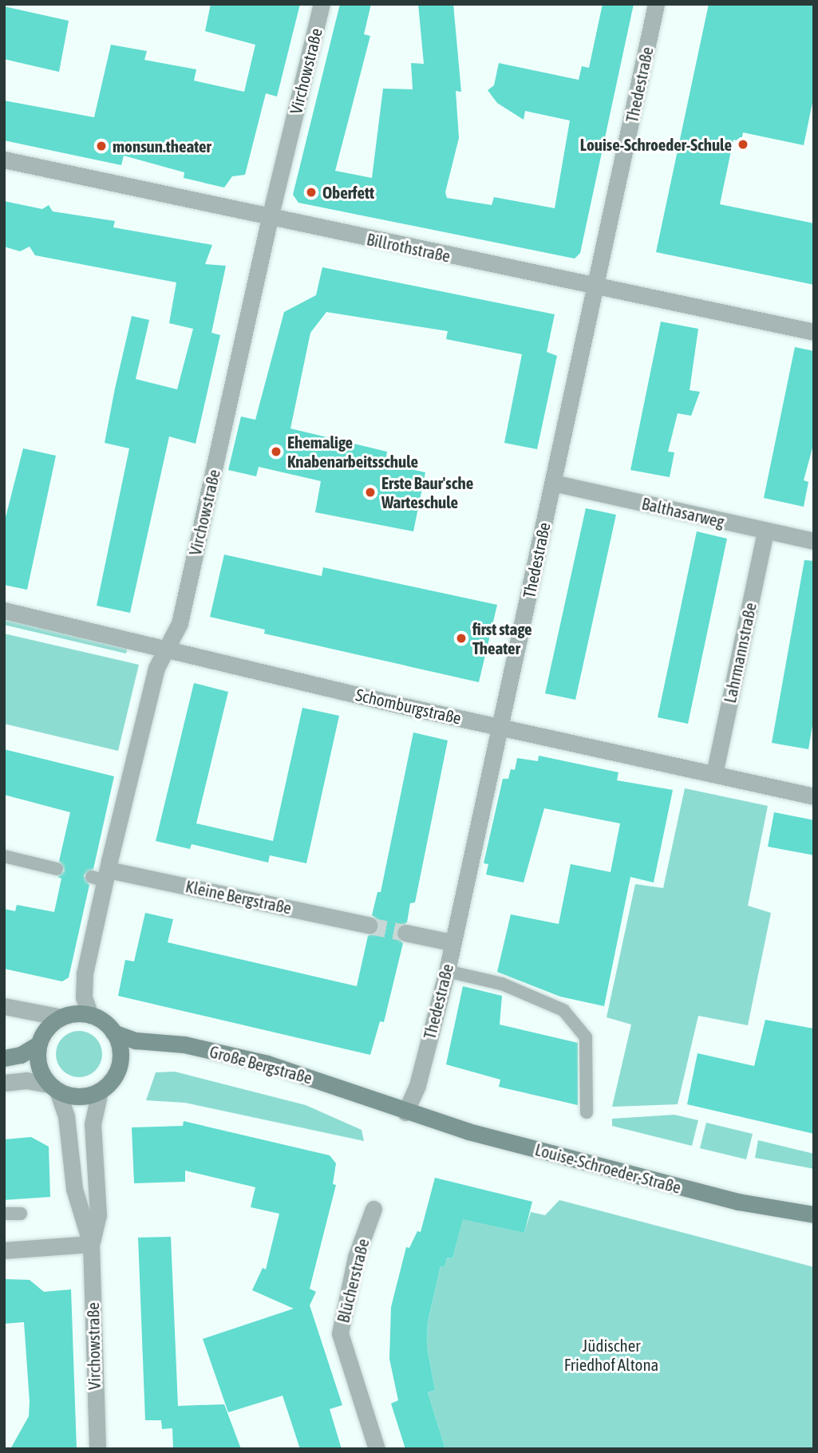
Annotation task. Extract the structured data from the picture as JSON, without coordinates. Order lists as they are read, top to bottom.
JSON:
{
  "streets": {
    "street": [
      "Virchowstraße",
      "Thedestraße",
      "Billrothstraße",
      "Balthasarweg",
      "Lahrmannstraße",
      "Schomburgstraße",
      "Kleine Bergstraße",
      "Große Bergstraße",
      "Louise-Schroeder-Straße",
      "Blücherstraße"
    ]
  },
  "crossings": [
    ["Virchowstraße", "Billrothstraße"],
    ["Virchowstraße", "Schomburgstraße"],
    ["Virchowstraße", "Kleine Bergstraße"],
    ["Virchowstraße", "Große Bergstraße"],
    ["Thedestraße", "Billrothstraße"],
    ["Thedestraße", "Balthasarweg"],
    ["Thedestraße", "Schomburgstraße"],
    ["Thedestraße", "Große Bergstraße"],
    ["Thedestraße", "Louise-Schroeder-Straße"],
    ["Balthasarweg", "Lahrmannstraße"],
    ["Lahrmannstraße", "Schomburgstraße"],
    ["Große Bergstraße", "Louise-Schroeder-Straße"]
  ],
  "parks": ["Jüdischer Friedhof Altona"],
  "places": [
    "Louise-Schroeder-Schule",
    "monsun.theater",
    "Oberfett",
    "Ehemalige Knabenarbeitsschule",
    "Erste Baur'sche Warteschule",
    "first stage Theater"
  ]
}
